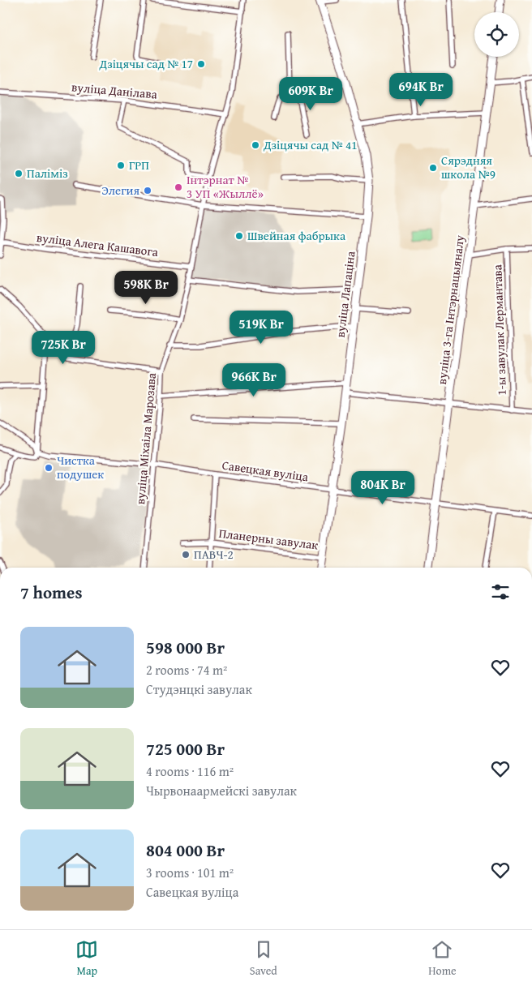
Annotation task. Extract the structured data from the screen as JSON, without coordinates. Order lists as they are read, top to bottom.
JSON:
{
  "streets": {
    "main road": ["вуліца Лапаціна", "вуліца 3-га Інтэрнацыяналу"],
    "street": [
      "вуліца Данілава",
      "вуліца Алега Кашавога",
      "1-ы завулак Лермантава",
      "вуліца Міхаіла Марозава",
      "Савецкая вуліца",
      "Планерны завулак"
    ]
  },
  "crossings": [
    ["вуліца Данілава", "вуліца Міхаіла Марозава"],
    ["вуліца Алега Кашавога", "вуліца Міхаіла Марозава"],
    ["вуліца Лапаціна", "Савецкая вуліца"],
    ["вуліца Лапаціна", "Планерны завулак"],
    ["вуліца 3-га Інтэрнацыяналу", "Савецкая вуліца"],
    ["вуліца Міхаіла Марозава", "Савецкая вуліца"],
    ["Савецкая вуліца", "Планерны завулак"]
  ],
  "places": [
    "Дзіцячы сад № 17",
    "Дзіцячы сад № 41",
    "ГРП",
    "Сярэдняя школа №9",
    "Паліміз",
    "Інтэрнат № 3 УП «Жыллё»",
    "Элегия",
    "Швейная фабрыка",
    "Чистка подушек",
    "ПАВЧ-2"
  ],
  "page": {
    "price": [
      "694K Br",
      "609K Br",
      "598K Br",
      "519K Br",
      "725K Br",
      "966K Br",
      "804K Br"
    ],
    "heading": "7 homes",
    "list": [
      {
        "name": "598 000 Br",
        "note": "2 rooms · 74 m² · Студэнцкі завулак"
      },
      {
        "name": "725 000 Br",
        "note": "4 rooms · 116 m² · Чырвонаармейскі завулак"
      },
      {
        "name": "804 000 Br",
        "note": "3 rooms · 101 m² · Савецкая вуліца"
      }
    ],
    "tabs": ["Map", "Saved", "Home"]
  }
}
